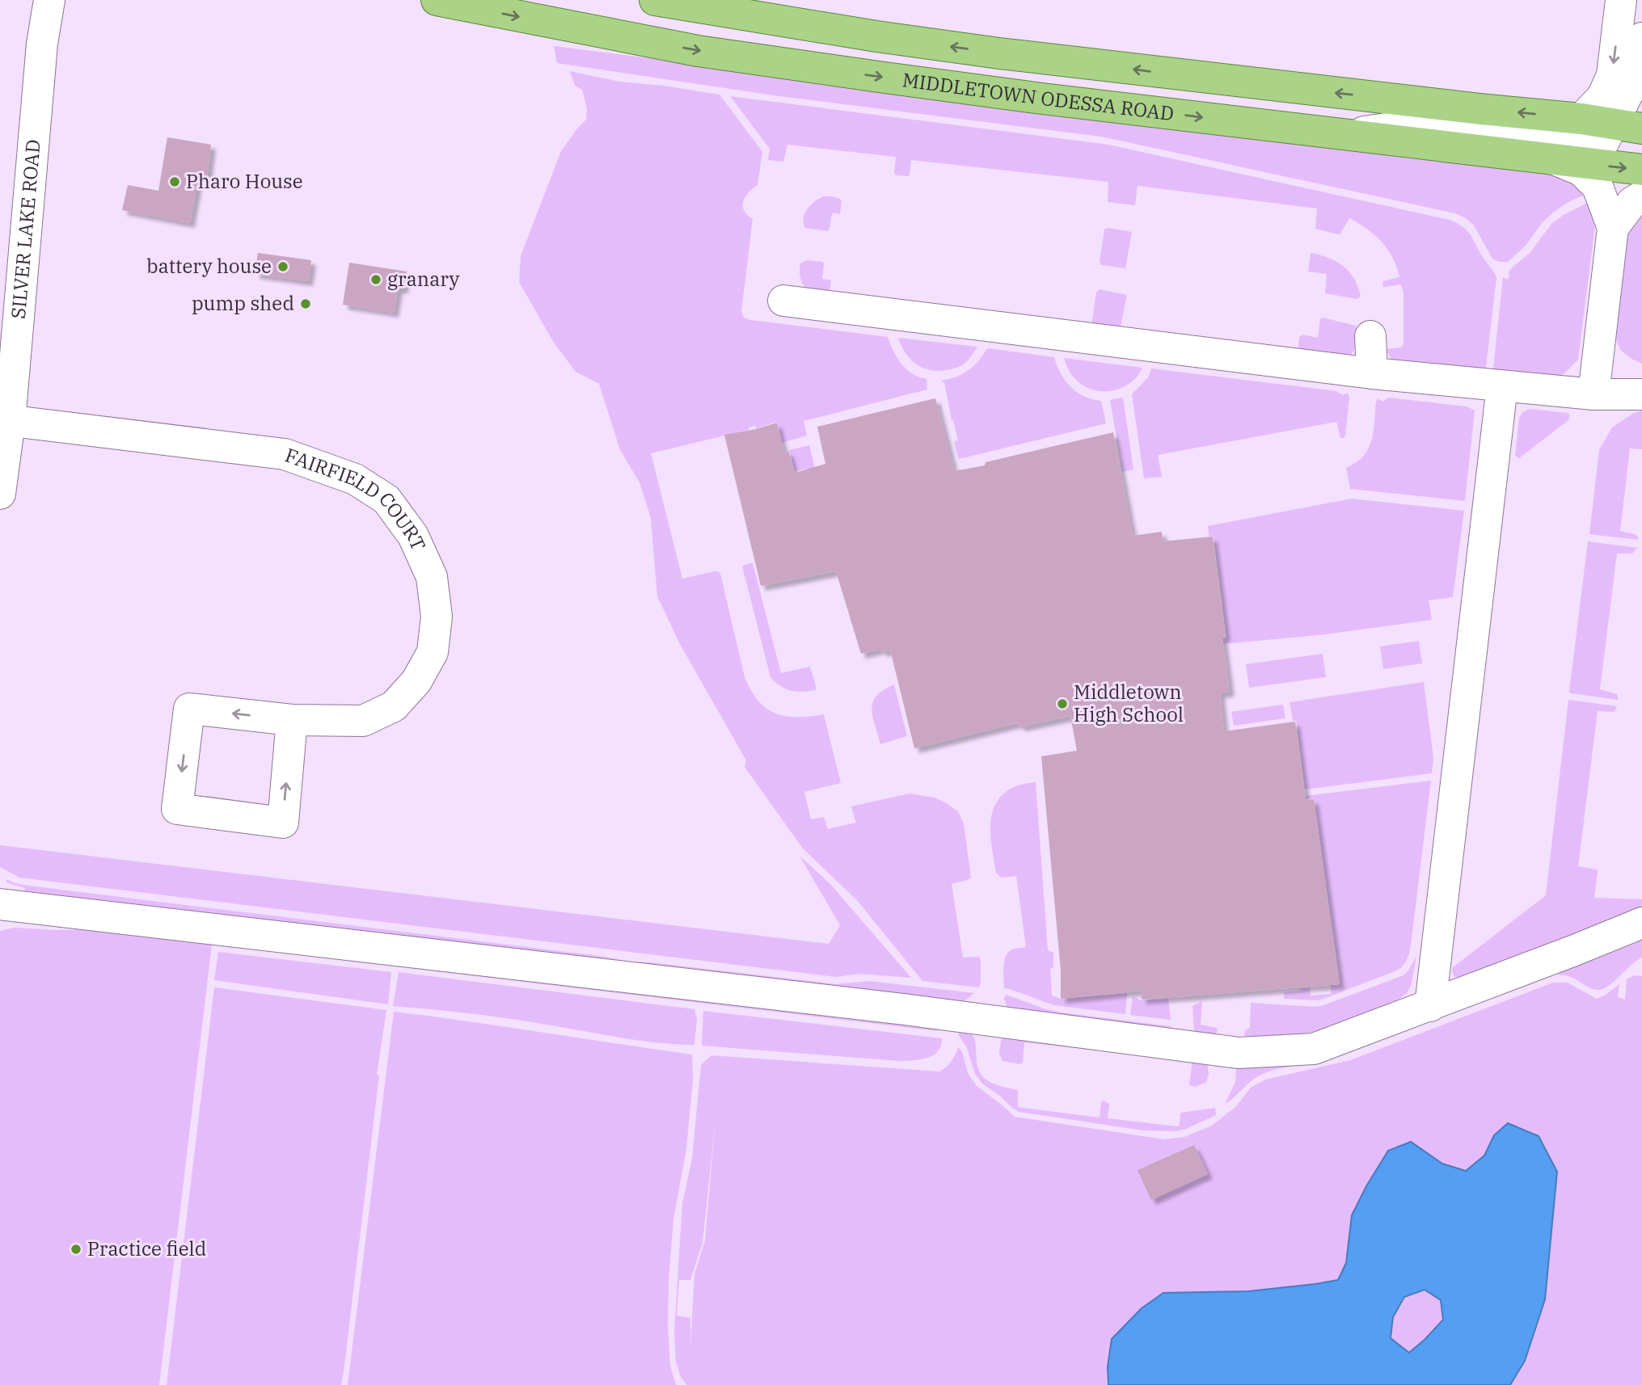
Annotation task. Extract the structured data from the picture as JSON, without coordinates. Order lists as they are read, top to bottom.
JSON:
{
  "streets": {
    "main road": ["MIDDLETOWN ODESSA ROAD"],
    "street": ["SILVER LAKE ROAD", "FAIRFIELD COURT"]
  },
  "crossings": [
    ["SILVER LAKE ROAD", "FAIRFIELD COURT"]
  ],
  "places": [
    "Pharo House",
    "battery house",
    "granary",
    "pump shed",
    "Middletown High School",
    "Practice field"
  ]
}
